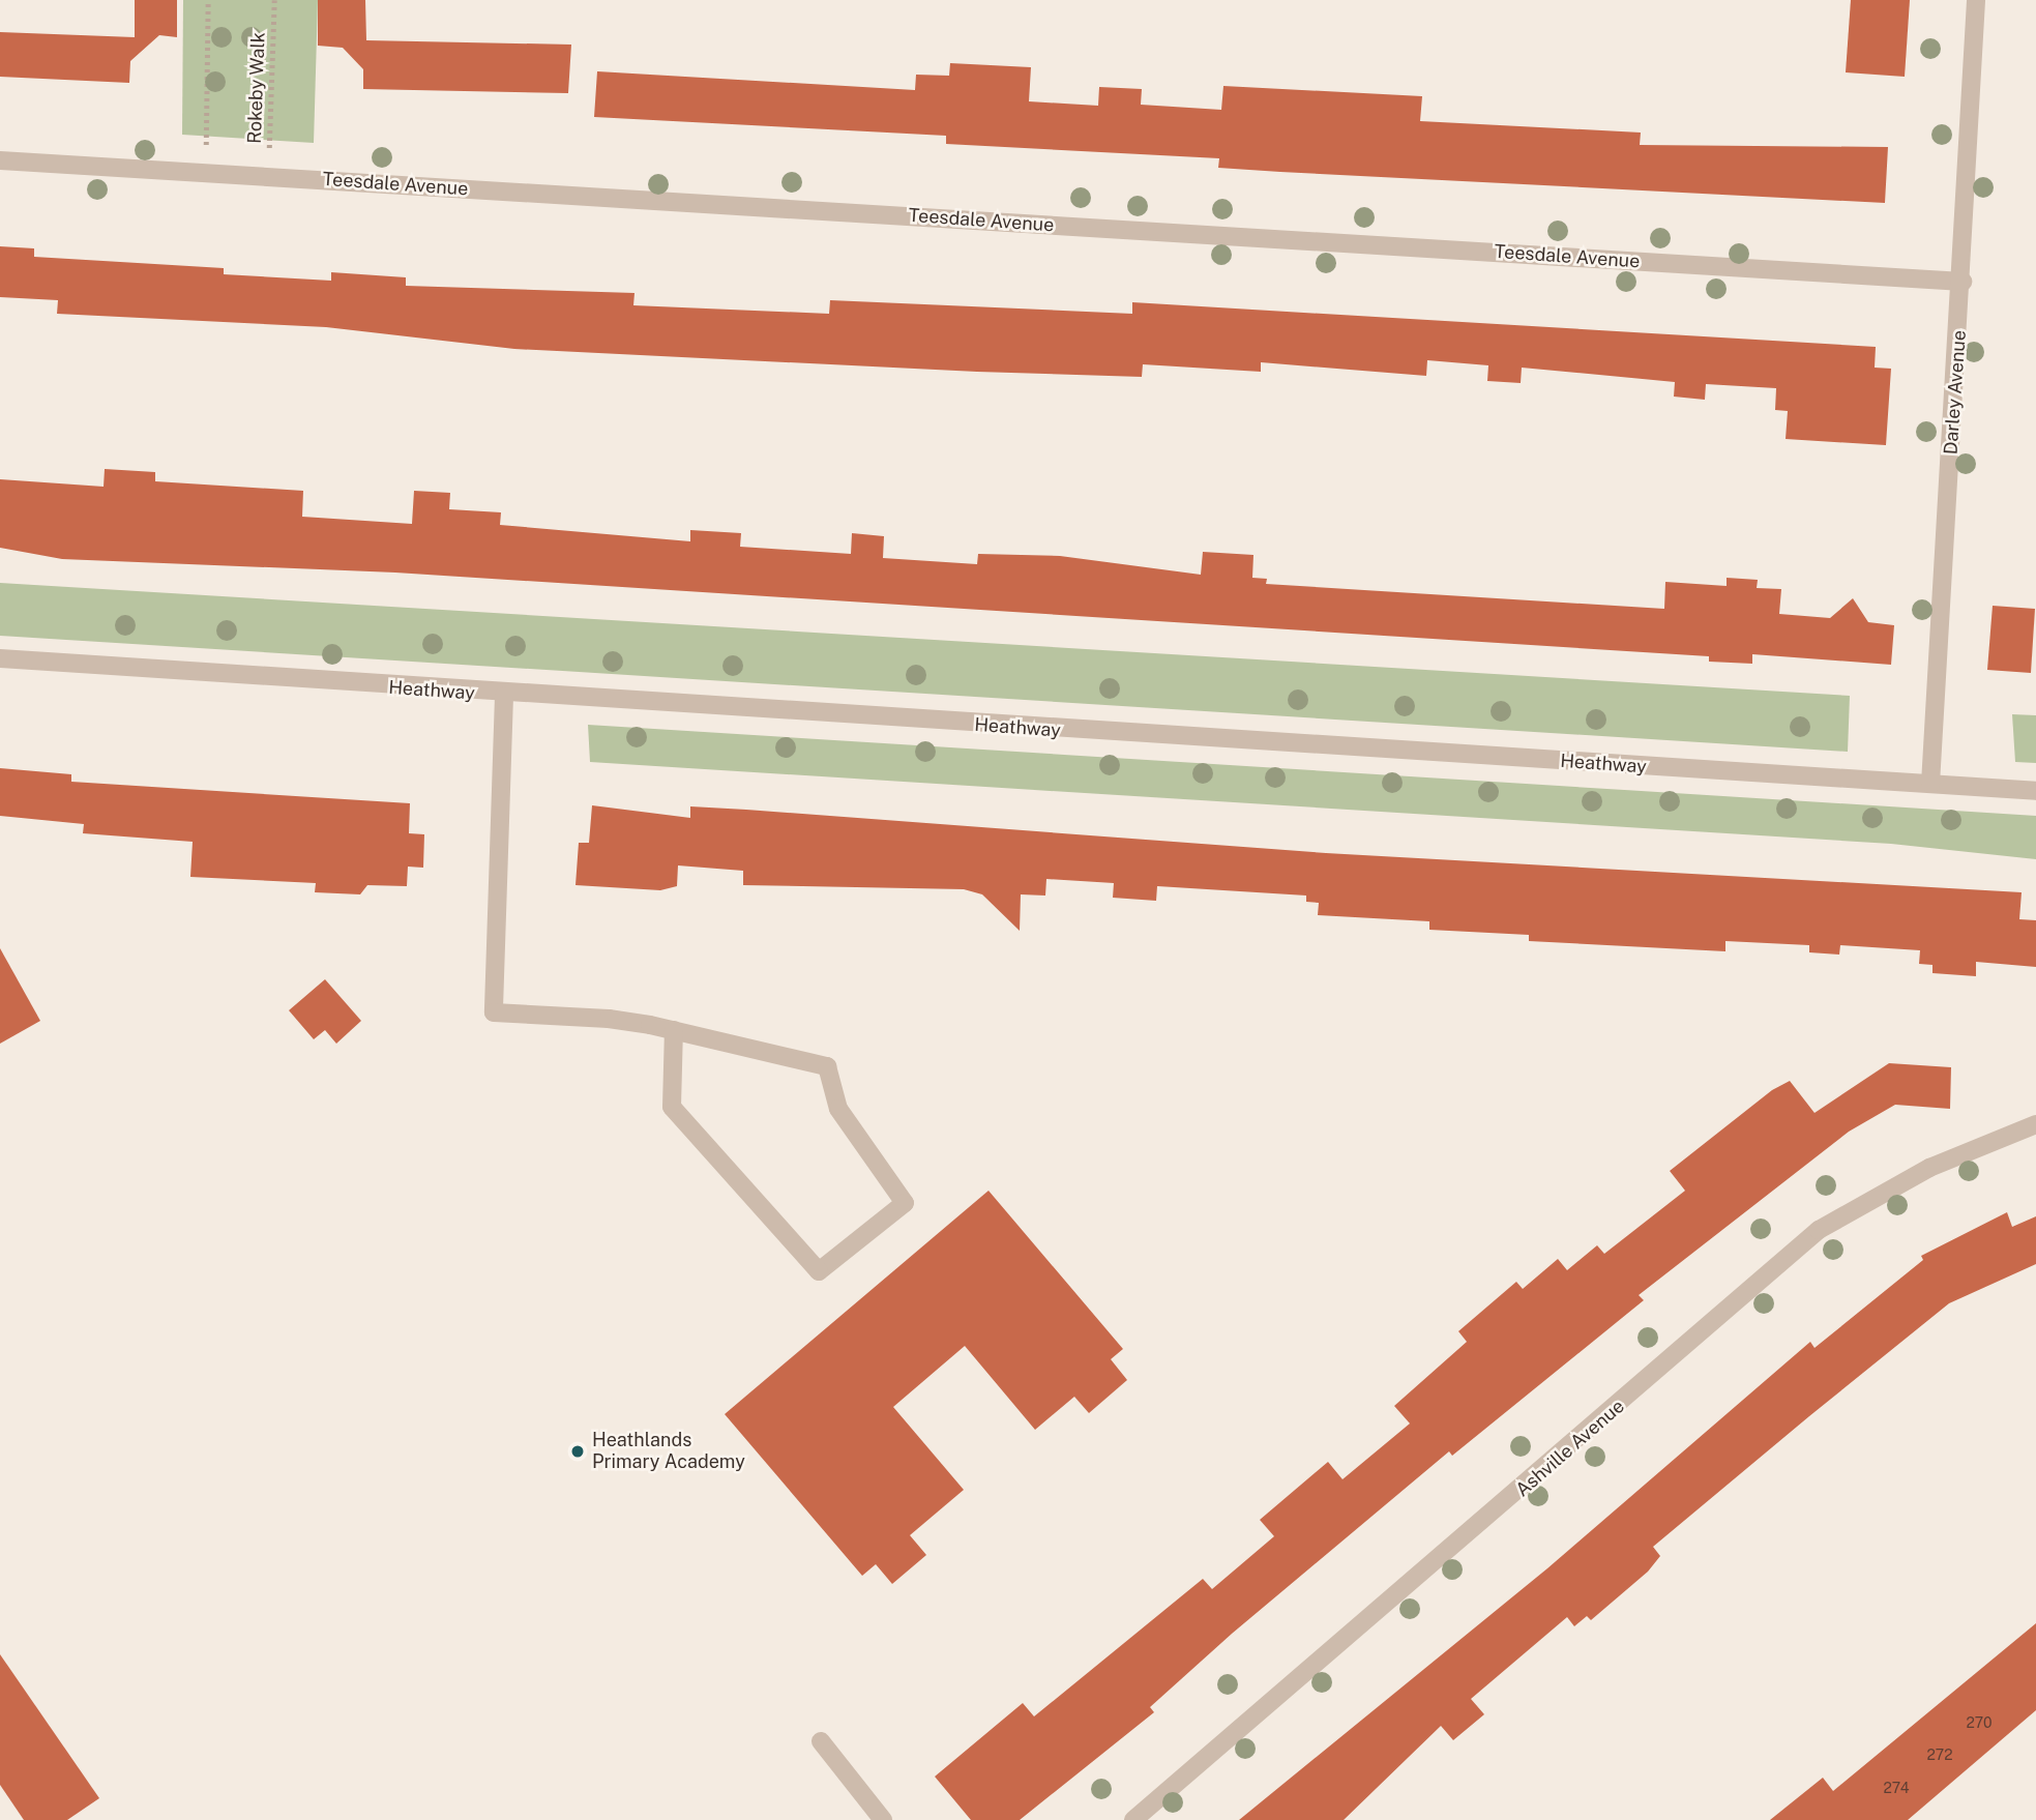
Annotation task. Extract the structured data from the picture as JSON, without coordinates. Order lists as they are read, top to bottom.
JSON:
{
  "streets": {
    "street": [
      "Teesdale Avenue",
      "Darley Avenue",
      "Heathway",
      "Ashville Avenue"
    ],
    "path": ["Rokeby Walk"]
  },
  "crossings": [
    ["Rokeby Walk", "Teesdale Avenue"],
    ["Teesdale Avenue", "Darley Avenue"],
    ["Darley Avenue", "Heathway"]
  ],
  "places": ["Heathlands Primary Academy"],
  "house_numbers": ["270", "272", "274"]
}
